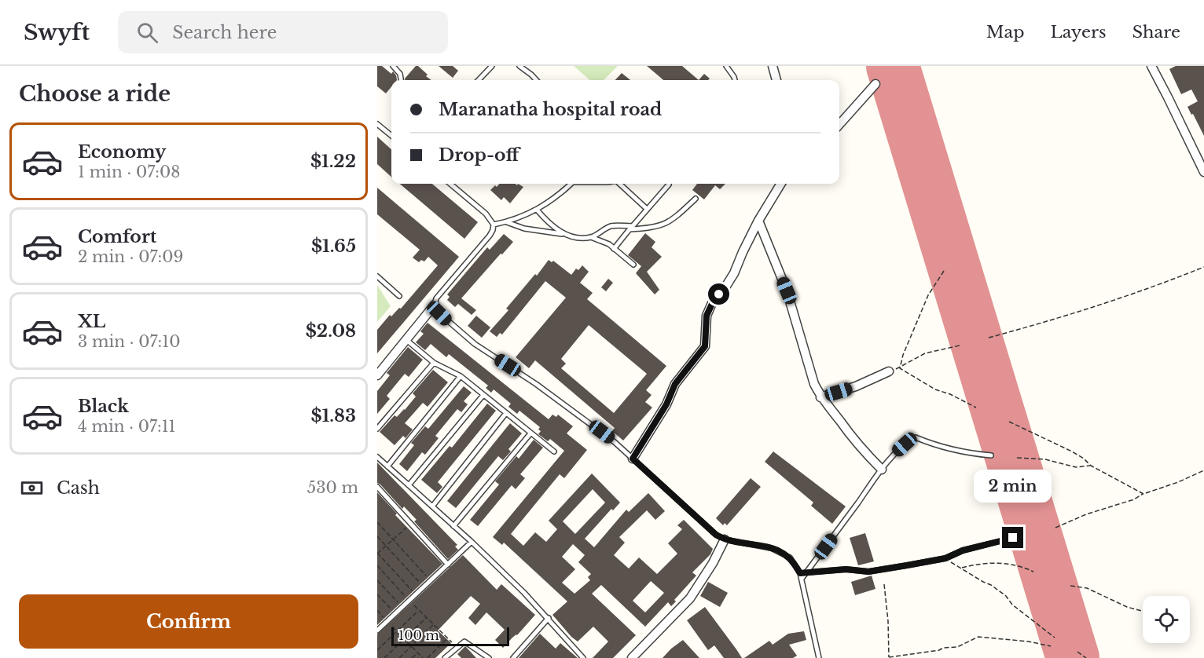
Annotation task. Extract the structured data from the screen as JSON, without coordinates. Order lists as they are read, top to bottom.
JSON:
{
  "scale_bar": "100 m",
  "page": {
    "header": "Swyft",
    "search": "Search here",
    "nav": ["Map", "Layers", "Share"],
    "heading": "Choose a ride",
    "banner": ["Maranatha hospital road", "Drop-off"],
    "list": [
      {
        "name": "Economy",
        "note": "1 min · 07:08",
        "value": "$1.22"
      },
      {
        "name": "Comfort",
        "note": "2 min · 07:09",
        "value": "$1.65"
      },
      {
        "name": "XL",
        "note": "3 min · 07:10",
        "value": "$2.08"
      },
      {
        "name": "Black",
        "note": "4 min · 07:11",
        "value": "$1.83"
      }
    ],
    "pay": ["Cash", "530 m"],
    "bubble": "2 min",
    "buttons": "Confirm",
    "scale": "100 m"
  }
}
